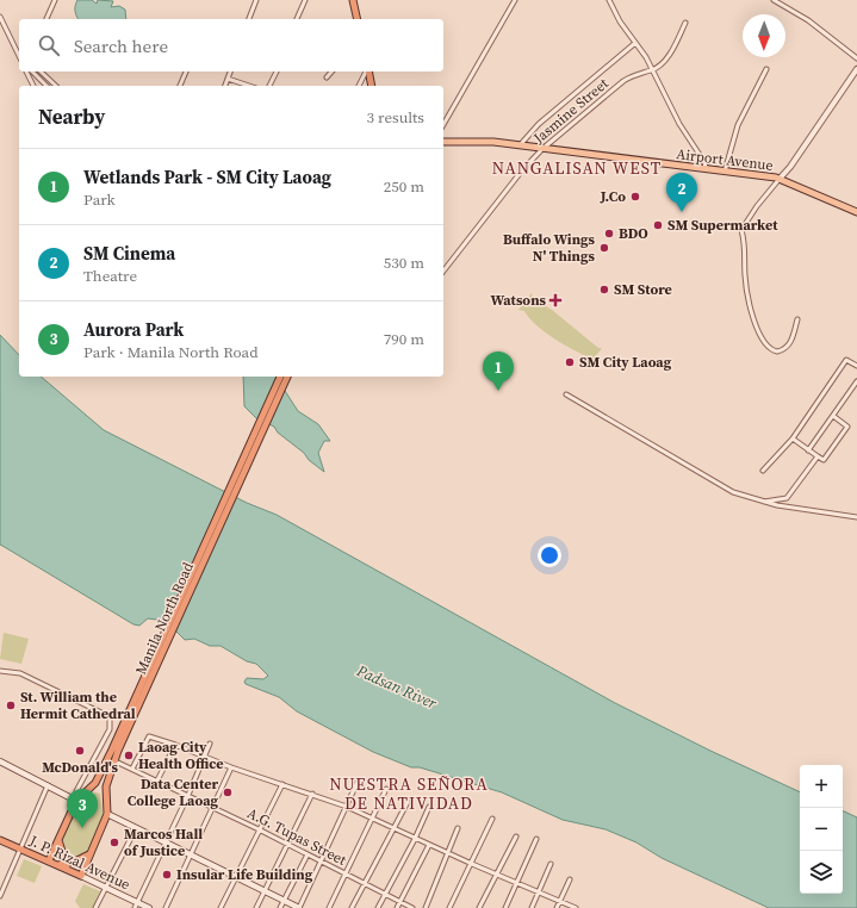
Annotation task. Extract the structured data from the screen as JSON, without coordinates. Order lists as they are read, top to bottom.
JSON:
{
  "streets": {
    "highway": ["Manila North Road", "J. P. Rizal Avenue"],
    "main road": ["Airport Avenue"],
    "street": ["Jasmine Street", "A.G. Tupas Street"]
  },
  "crossings": [
    ["Jasmine Street", "Airport Avenue"],
    ["Manila North Road", "J. P. Rizal Avenue"]
  ],
  "districts": ["NANGALISAN WEST", "NUESTRA SEÑORA DE NATIVIDAD"],
  "water": ["Padsan River"],
  "places": {
    "other": [
      "J.Co",
      "SM Supermarket",
      "BDO",
      "Buffalo Wings N' Things",
      "SM Store",
      "SM City Laoag",
      "St. William the Hermit Cathedral",
      "McDonald's",
      "Laoag City Health Office",
      "Data Center College Laoag",
      "Marcos Hall of Justice",
      "Insular Life Building"
    ],
    "health": ["Watsons"]
  },
  "north": "bottom",
  "page": {
    "search": "Search here",
    "heading": ["Nearby", "3 results"],
    "list": [
      {
        "mark": "1",
        "name": "Wetlands Park - SM City Laoag",
        "note": "Park",
        "value": "250 m"
      },
      {
        "mark": "2",
        "name": "SM Cinema",
        "note": "Theatre",
        "value": "530 m"
      },
      {
        "mark": "3",
        "name": "Aurora Park",
        "note": "Park · Manila North Road",
        "value": "790 m"
      }
    ],
    "pins": ["2", "1", "3"],
    "map_buttons": ["+", "−"]
  }
}
